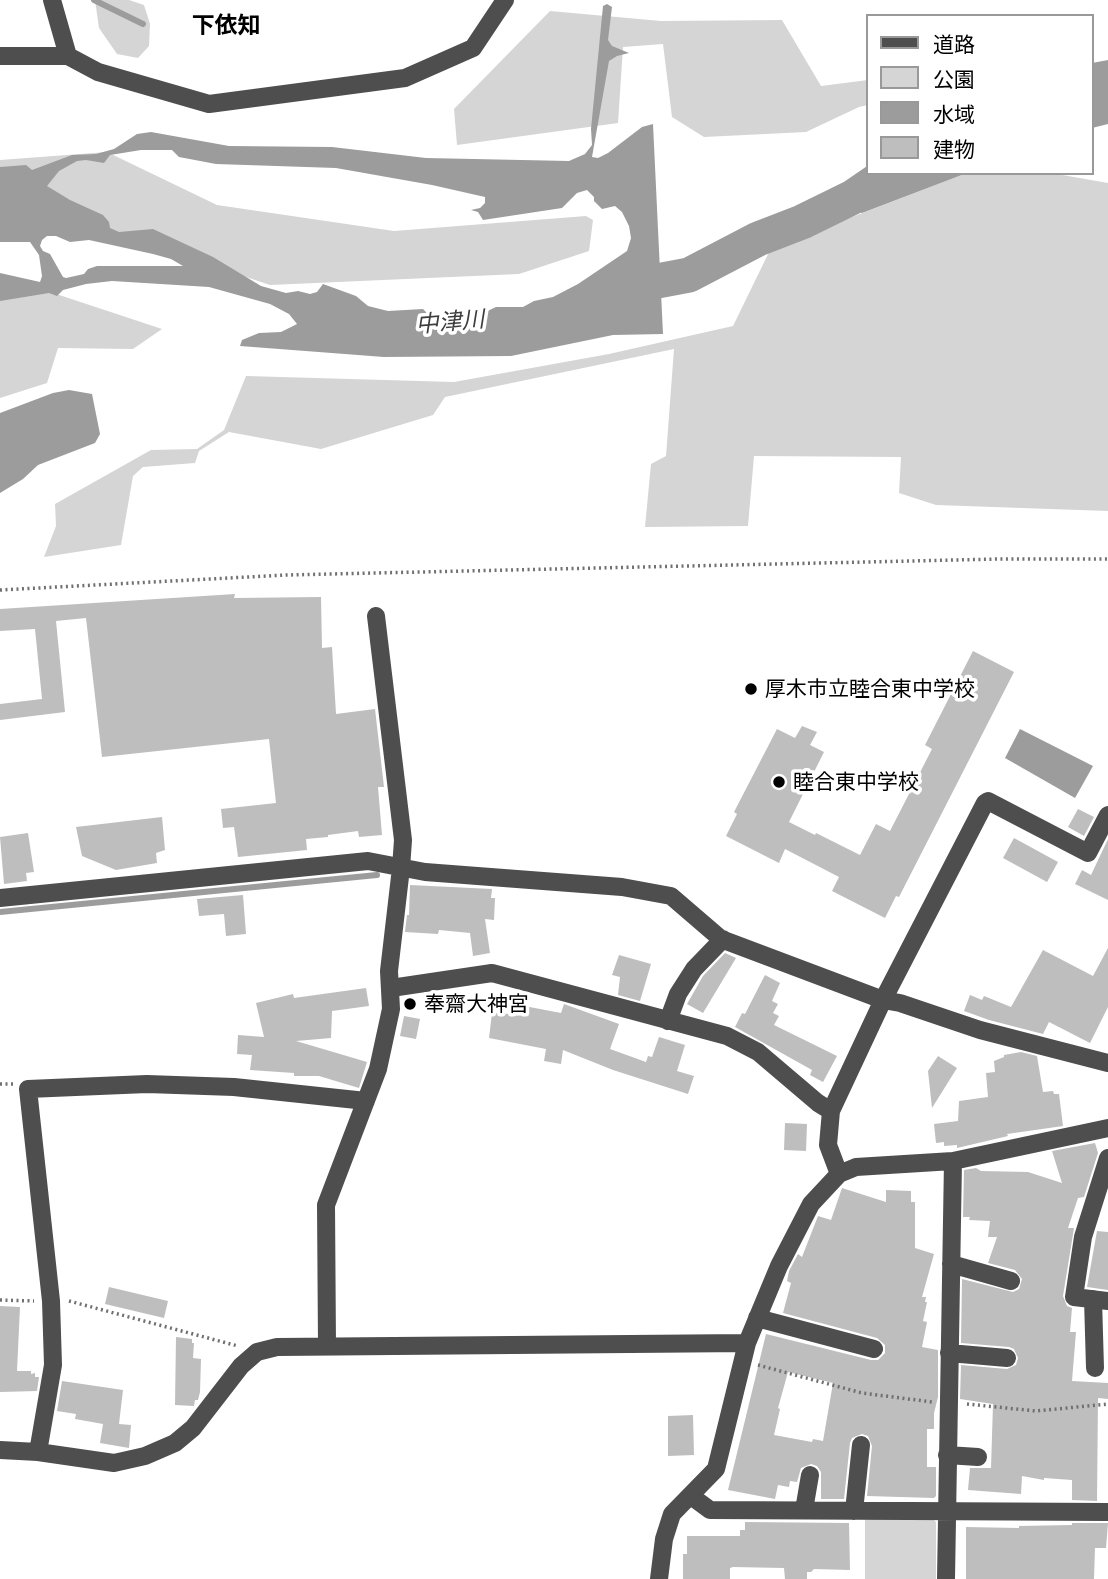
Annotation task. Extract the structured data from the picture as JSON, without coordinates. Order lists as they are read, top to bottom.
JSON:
{
  "districts": ["下依知"],
  "water": ["中津川"],
  "places": ["厚木市立睦合東中学校", "睦合東中学校", "奉齋大神宮"],
  "legend": [
    "道路",
    "公園",
    "水域",
    "建物"
  ]
}
